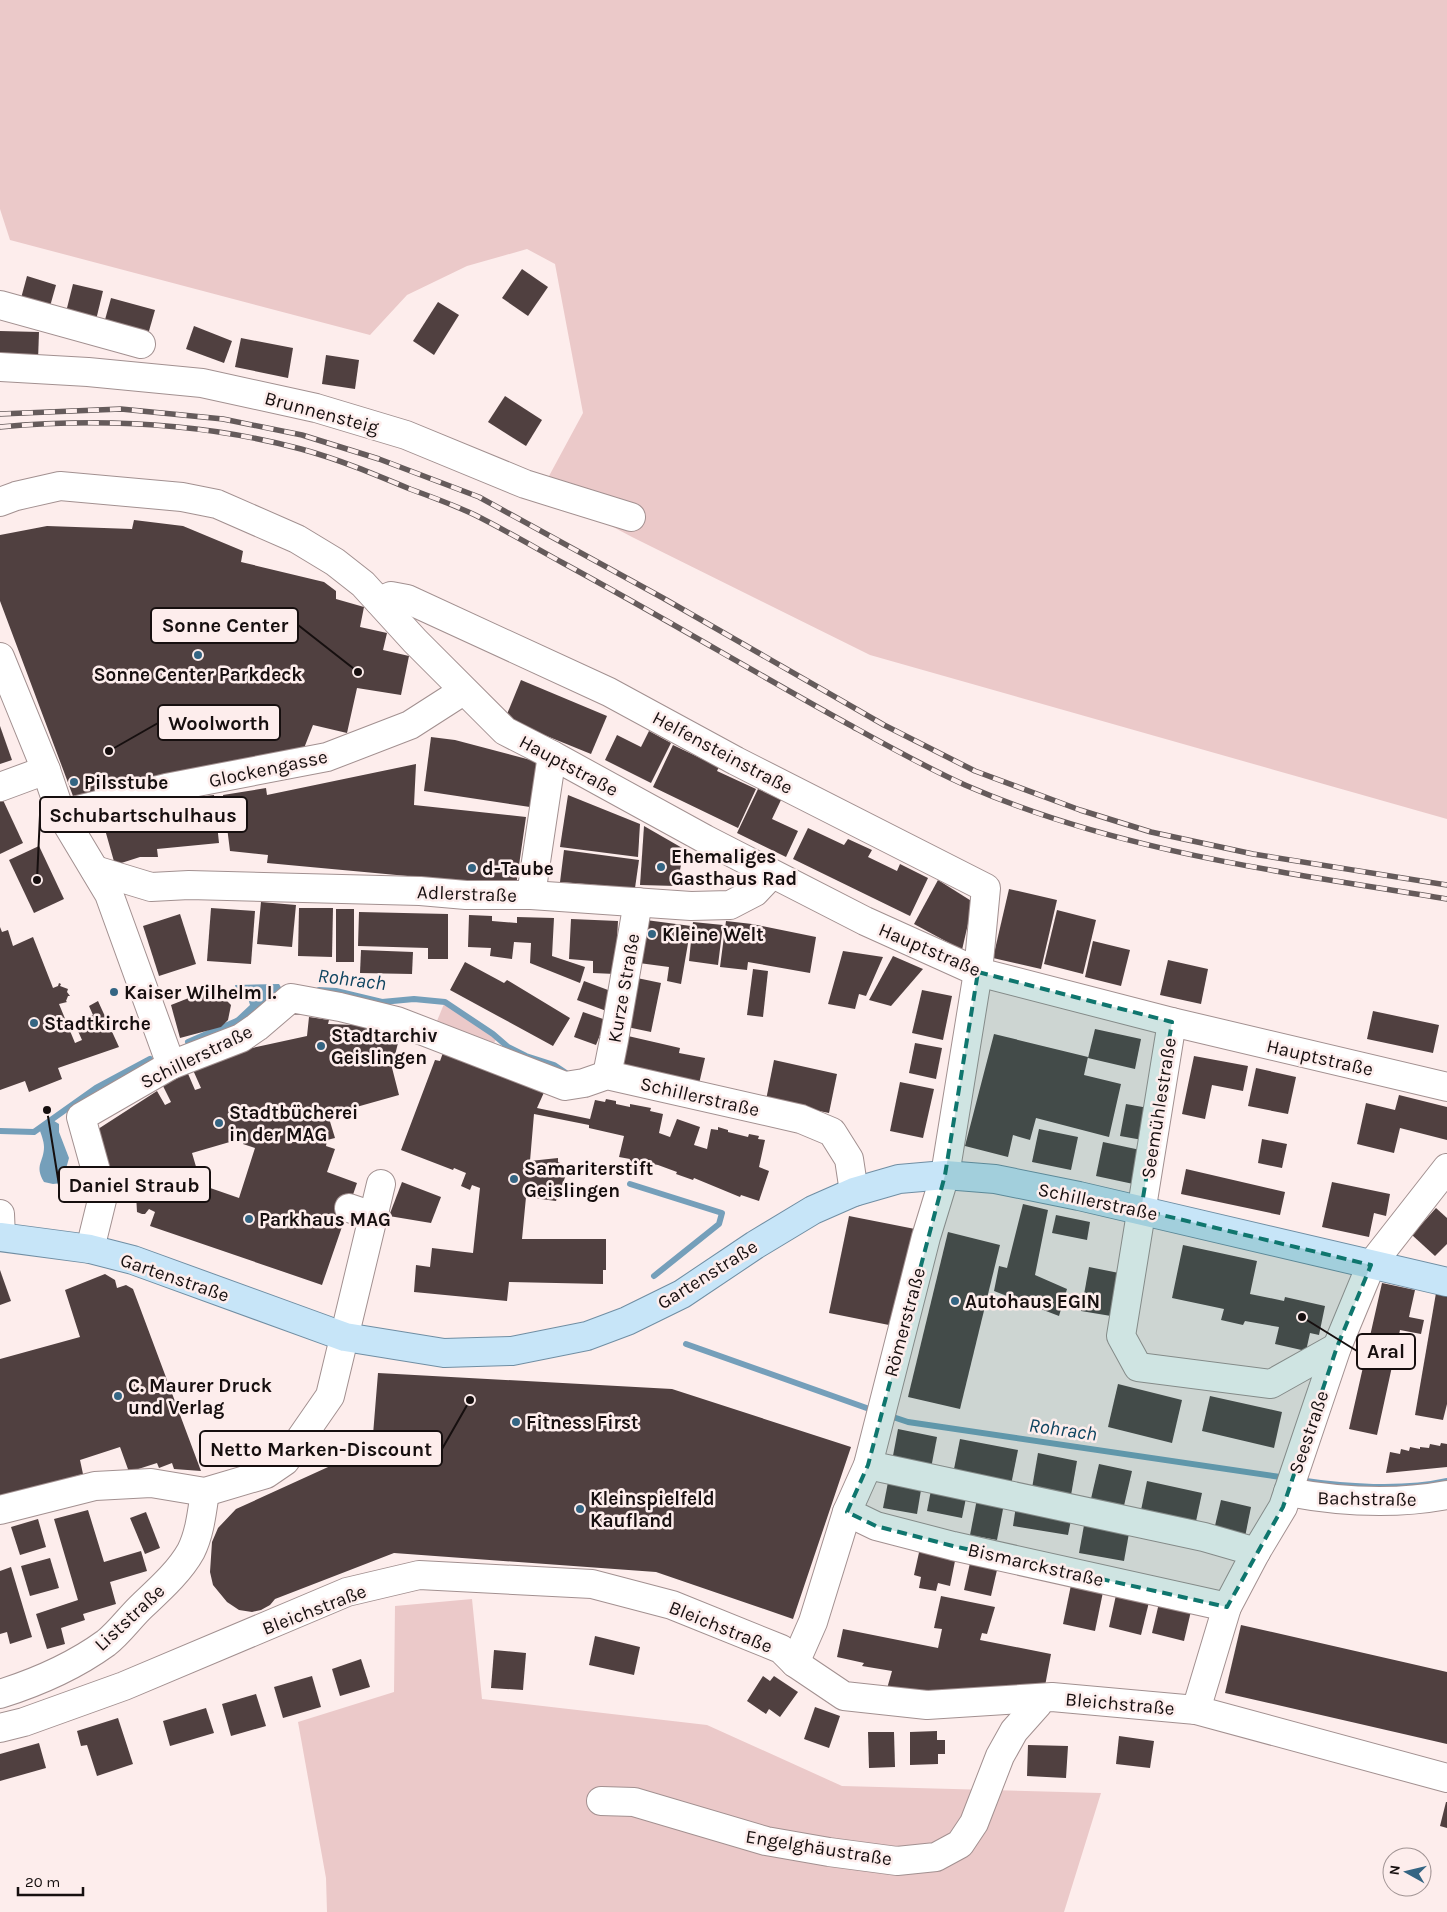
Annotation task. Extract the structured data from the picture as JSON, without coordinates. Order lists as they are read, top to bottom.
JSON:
{
  "streets": {
    "main road": ["Schillerstraße", "Gartenstraße"],
    "street": [
      "Brunnensteig",
      "Helfensteinstraße",
      "Hauptstraße",
      "Glockengasse",
      "Adlerstraße",
      "Kurze Straße",
      "Seemühlestraße",
      "Römerstraße",
      "Seestraße",
      "Bachstraße",
      "Bismarckstraße",
      "Bleichstraße",
      "Liststraße",
      "Engelghäustraße"
    ]
  },
  "crossings": [
    ["Helfensteinstraße", "Hauptstraße"],
    ["Helfensteinstraße", "Römerstraße"],
    ["Hauptstraße", "Glockengasse"],
    ["Hauptstraße", "Adlerstraße"],
    ["Hauptstraße", "Seemühlestraße"],
    ["Hauptstraße", "Römerstraße"],
    ["Adlerstraße", "Kurze Straße"],
    ["Kurze Straße", "Schillerstraße"],
    ["Schillerstraße", "Seemühlestraße"],
    ["Schillerstraße", "Gartenstraße"],
    ["Schillerstraße", "Römerstraße"],
    ["Schillerstraße", "Seestraße"],
    ["Seemühlestraße", "Seestraße"],
    ["Römerstraße", "Bismarckstraße"],
    ["Römerstraße", "Bleichstraße"],
    ["Seestraße", "Bachstraße"],
    ["Seestraße", "Bismarckstraße"],
    ["Seestraße", "Bleichstraße"],
    ["Bleichstraße", "Engelghäustraße"]
  ],
  "water": ["Rohrach"],
  "places": [
    "Sonne Center Parkdeck",
    "Sonne Center",
    "Woolworth",
    "Pilsstube",
    "Ehemaliges Gasthaus Rad",
    "d-Taube",
    "Schubartschulhaus",
    "Kleine Welt",
    "Kaiser Wilhelm I.",
    "Stadtkirche",
    "Stadtarchiv Geislingen",
    "Daniel Straub",
    "Stadtbücherei in der MAG",
    "Samariterstift Geislingen",
    "Parkhaus MAG",
    "Autohaus EGIN",
    "Aral",
    "C. Maurer Druck und Verlag",
    "Netto Marken-Discount",
    "Fitness First",
    "Kleinspielfeld Kaufland"
  ],
  "scale_bar": "20 m",
  "north": "left"
}
